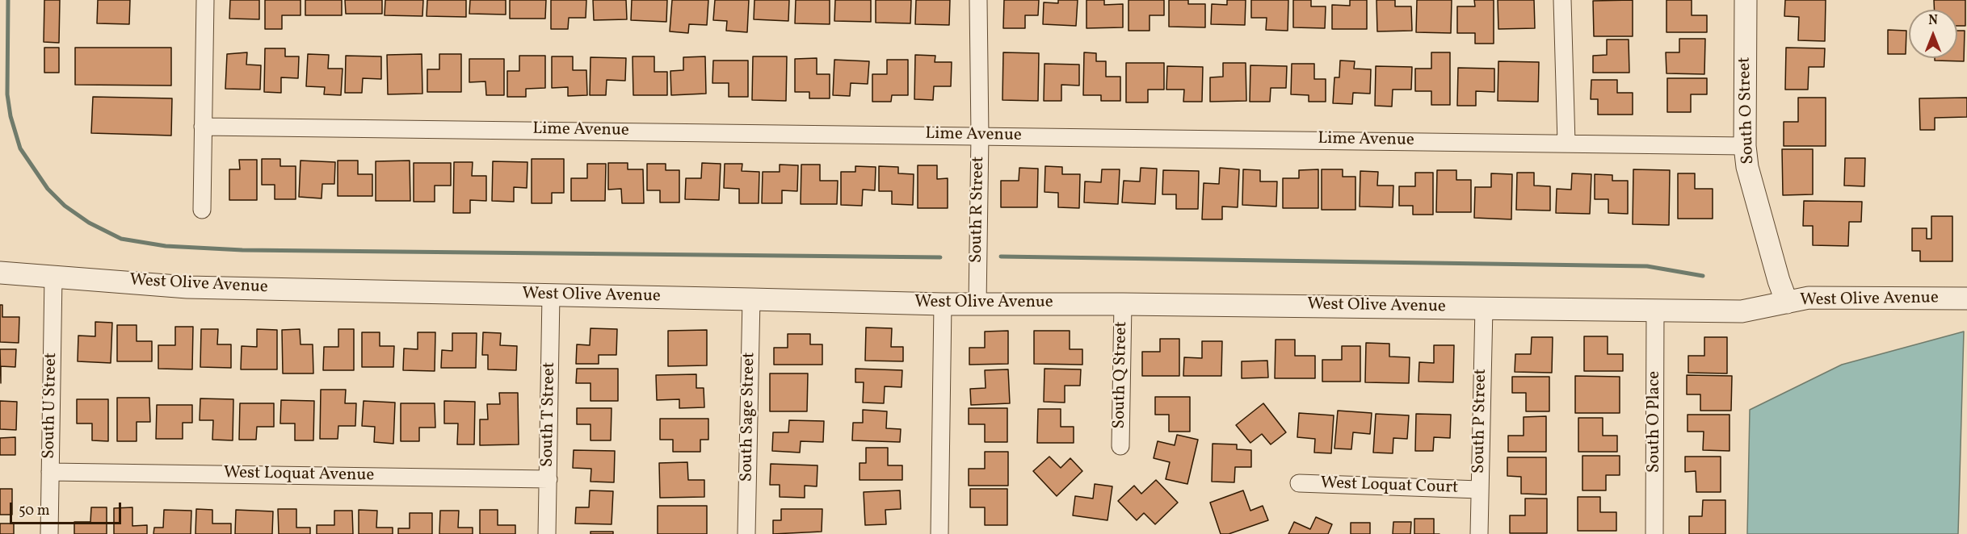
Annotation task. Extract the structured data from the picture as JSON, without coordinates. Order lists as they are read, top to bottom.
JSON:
{
  "streets": {
    "street": [
      "South O Street",
      "Lime Avenue",
      "South R Street",
      "West Olive Avenue",
      "South Q Street",
      "South U Street",
      "South T Street",
      "South Sage Street",
      "South P Street",
      "South O Place",
      "West Loquat Avenue",
      "West Loquat Court"
    ]
  },
  "crossings": [
    ["South O Street", "Lime Avenue"],
    ["South O Street", "West Olive Avenue"],
    ["Lime Avenue", "South R Street"],
    ["South R Street", "West Olive Avenue"],
    ["West Olive Avenue", "South Q Street"],
    ["West Olive Avenue", "South U Street"],
    ["West Olive Avenue", "South T Street"],
    ["West Olive Avenue", "South Sage Street"],
    ["West Olive Avenue", "South P Street"],
    ["West Olive Avenue", "South O Place"],
    ["South U Street", "West Loquat Avenue"],
    ["South T Street", "West Loquat Avenue"],
    ["South P Street", "West Loquat Court"]
  ],
  "scale_bar": "50 m",
  "north": "top"
}
